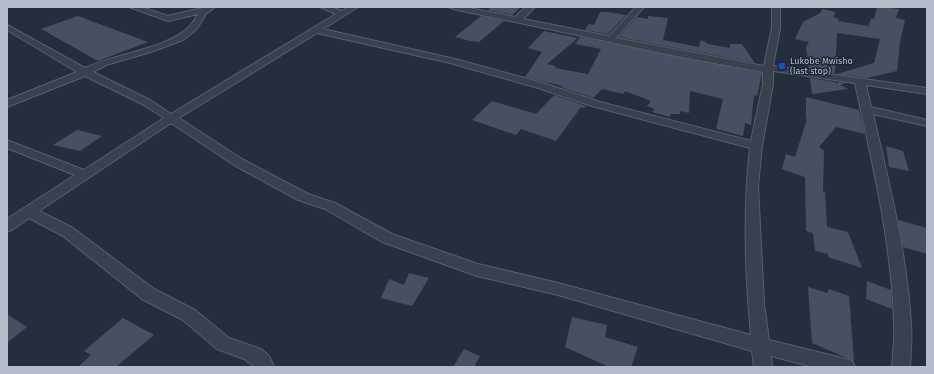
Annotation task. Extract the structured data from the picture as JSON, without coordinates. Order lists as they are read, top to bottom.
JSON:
{
  "places": {
    "transit": ["Lukobe Mwisho (last stop)"]
  }
}
